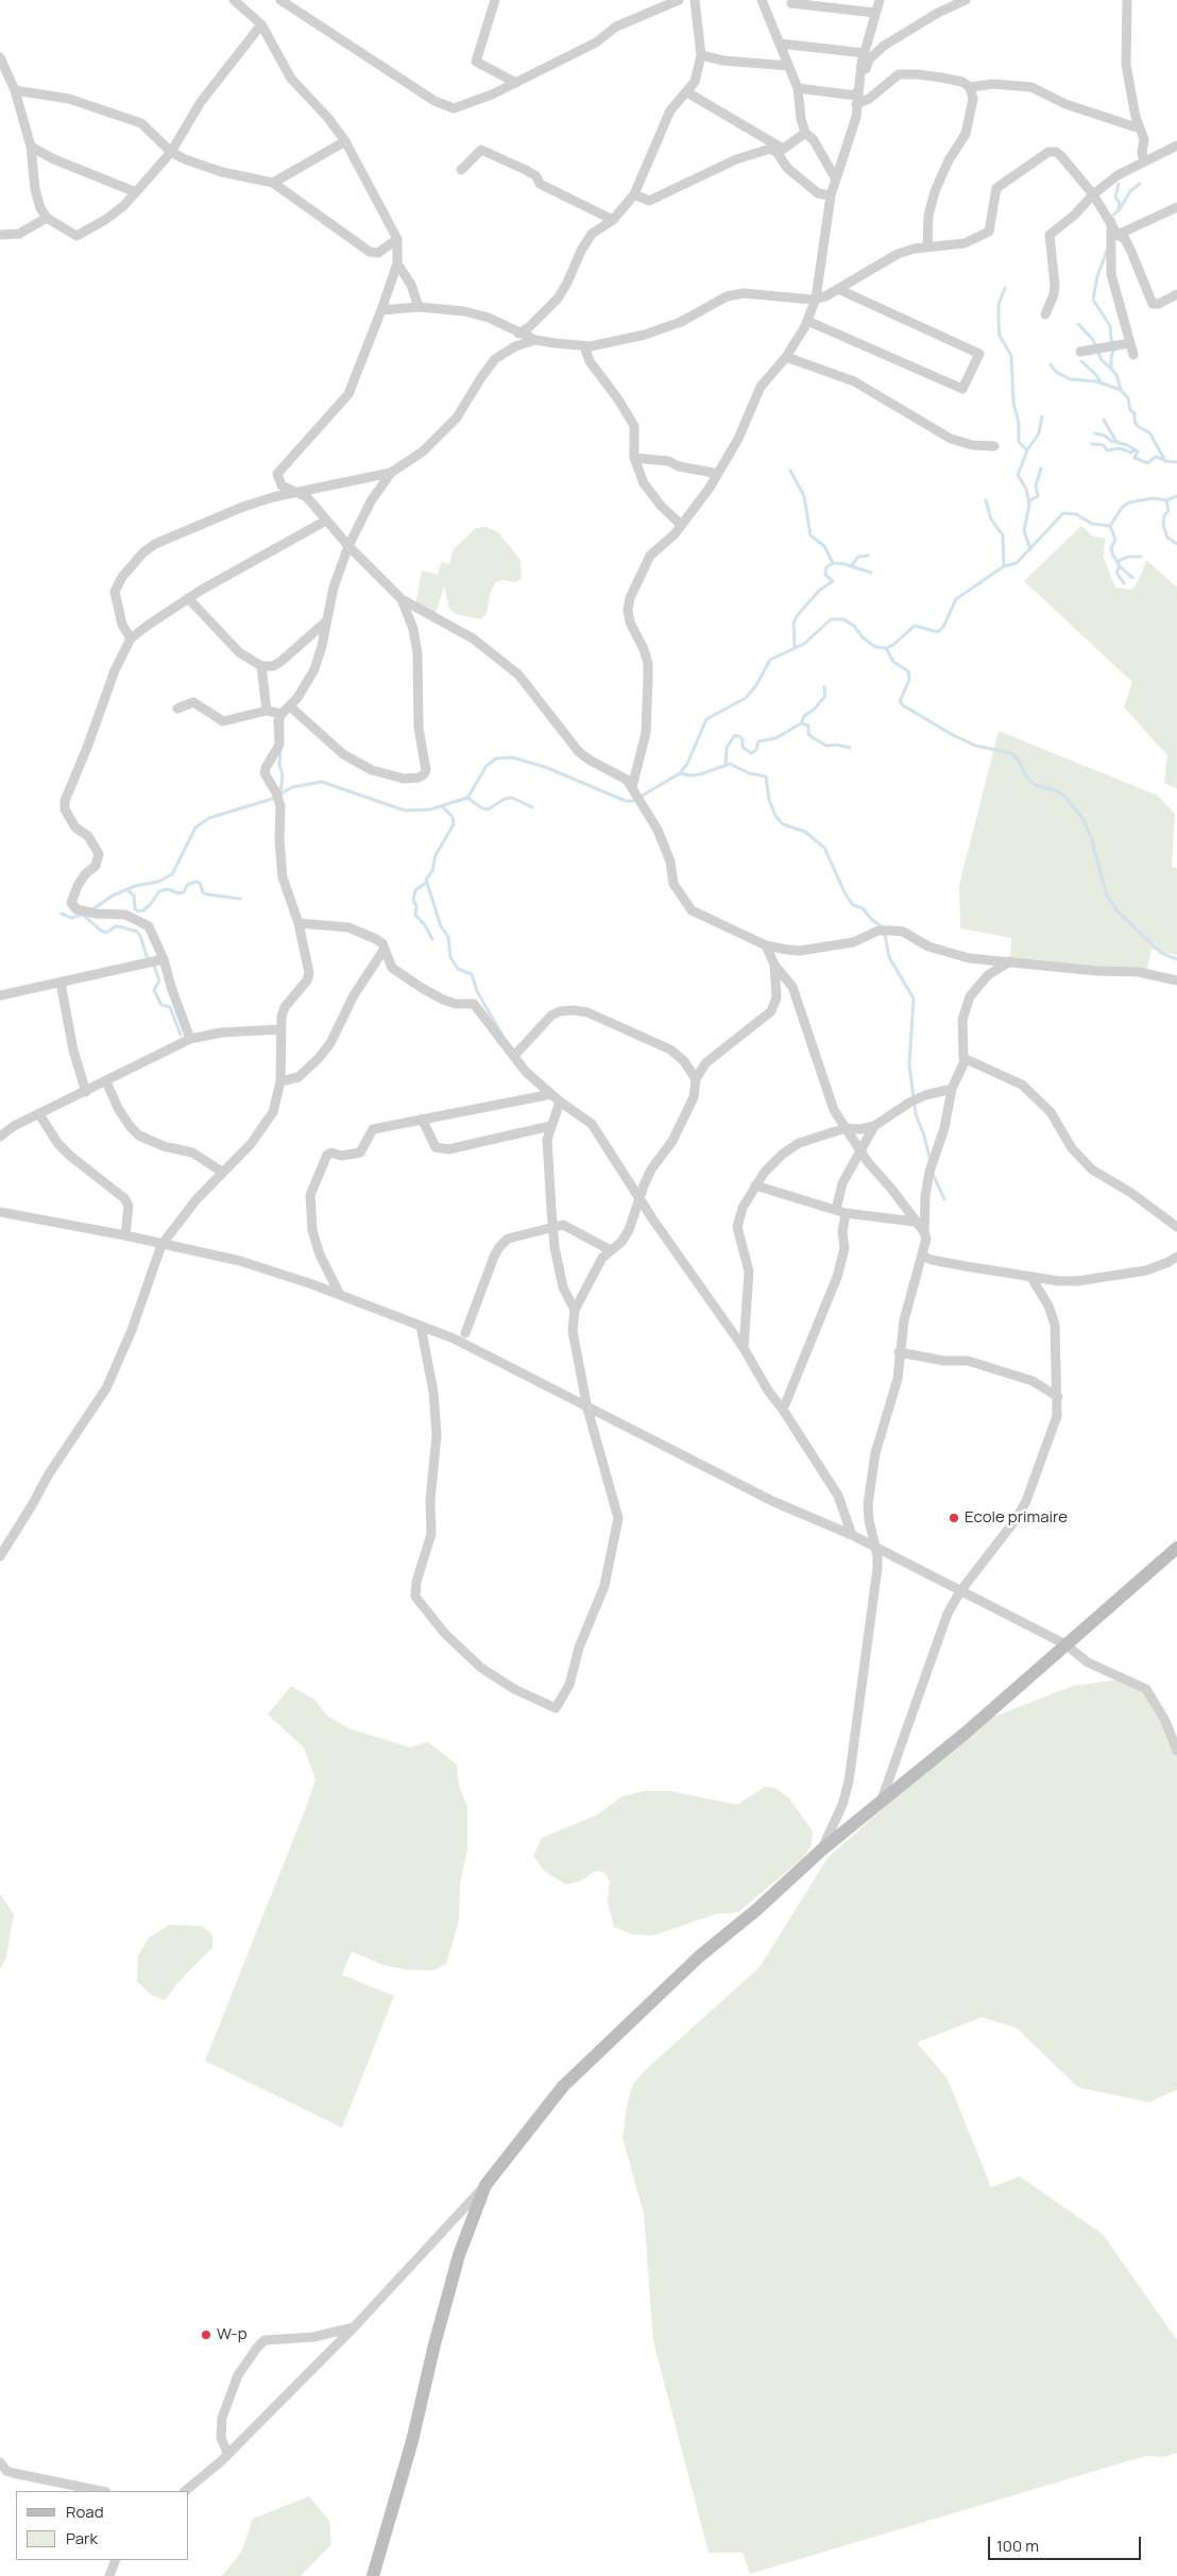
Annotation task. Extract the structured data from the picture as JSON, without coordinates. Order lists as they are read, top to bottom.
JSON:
{
  "places": ["Ecole primaire", "W-p"],
  "legend": ["Road", "Park"],
  "scale_bar": "100 m"
}
